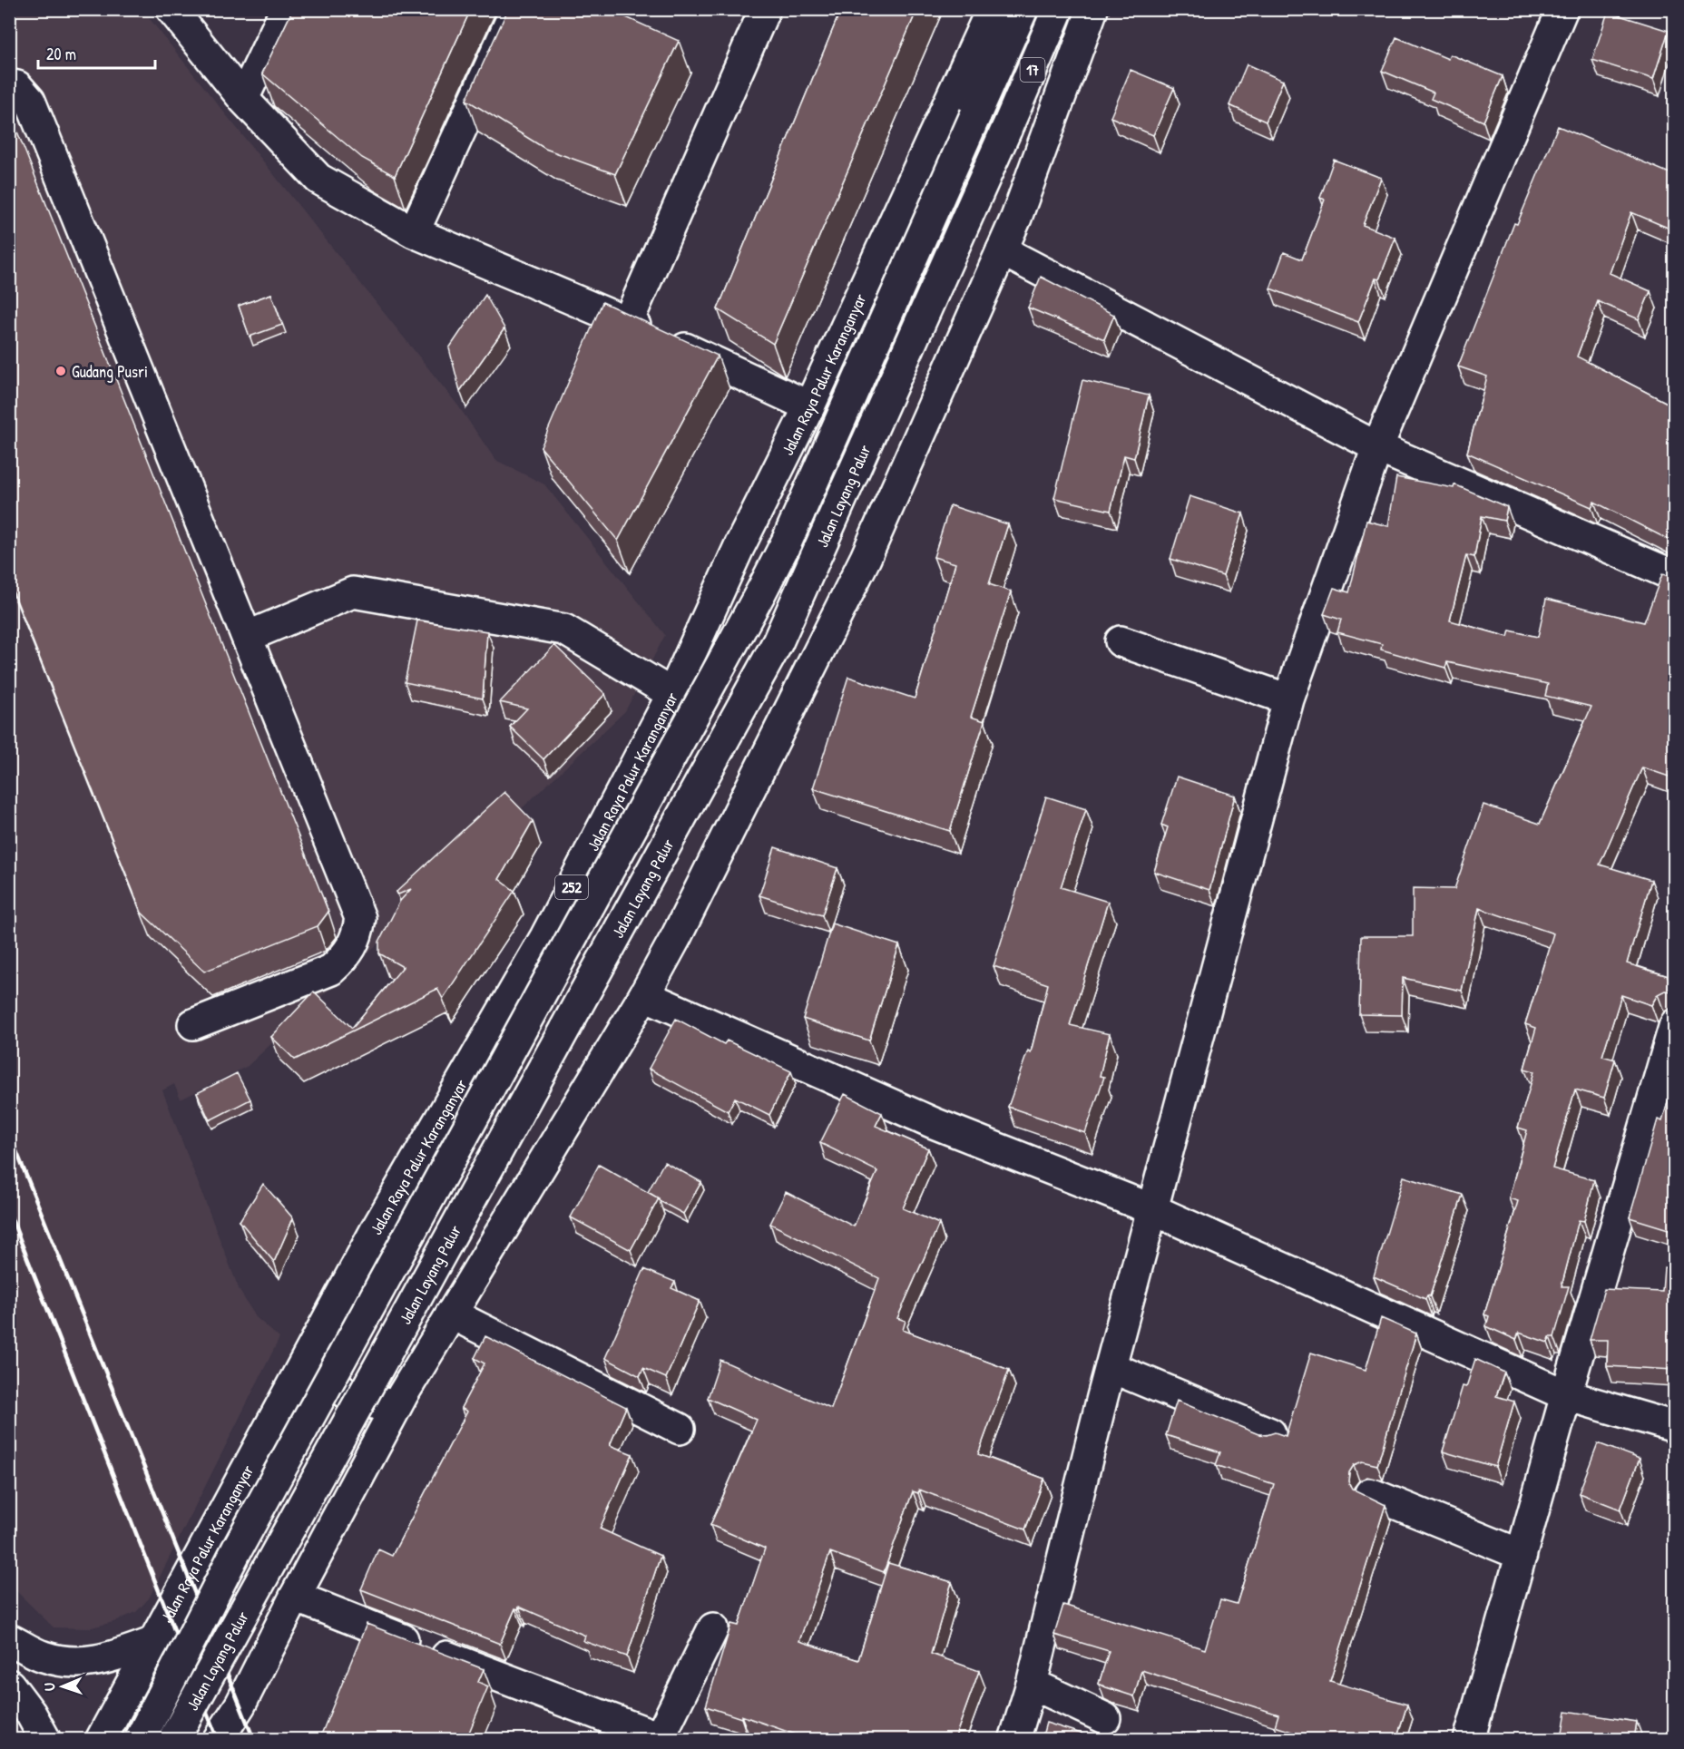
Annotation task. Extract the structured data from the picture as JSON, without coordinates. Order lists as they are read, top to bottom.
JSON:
{
  "streets": {
    "main road": [
      "17",
      "Jalan Raya Palur Karanganyar",
      "Jalan Layang Palur",
      "252"
    ]
  },
  "places": ["Gudang Pusri"],
  "scale_bar": "20 m",
  "north": "left"
}
